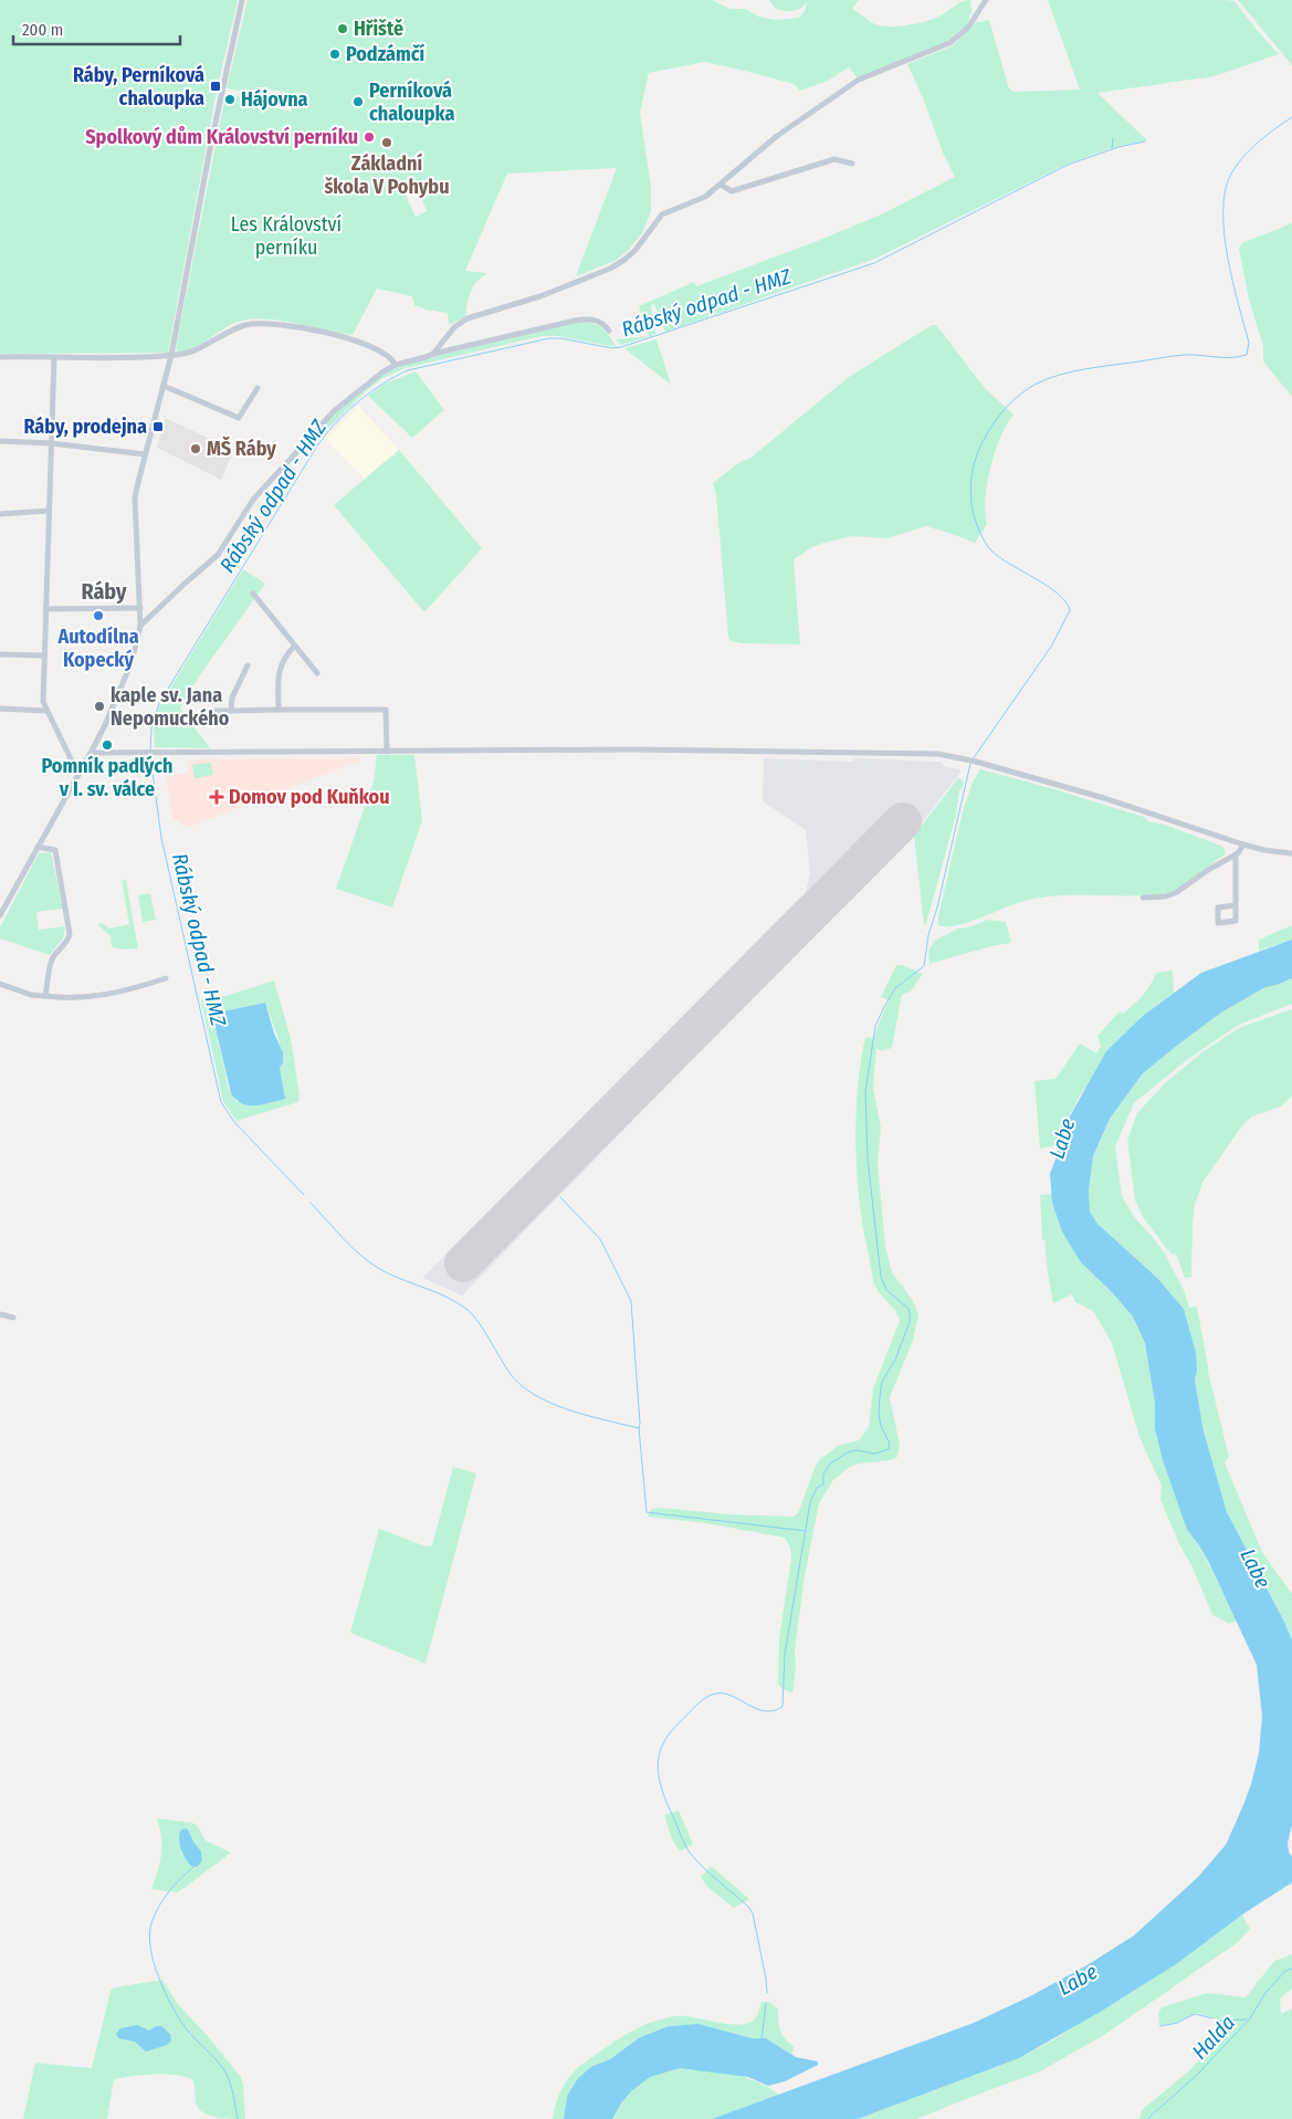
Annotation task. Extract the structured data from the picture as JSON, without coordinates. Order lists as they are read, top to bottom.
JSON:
{
  "districts": ["Ráby"],
  "water": ["Rábský odpad - HMZ", "Labe", "Halda"],
  "parks": ["Les Království perníku"],
  "places": {
    "other": [
      "Hřiště",
      "Podzámčí",
      "Hájovna",
      "Perníková chaloupka",
      "Spolkový dům Království perníku",
      "Základní škola V Pohybu",
      "MŠ Ráby",
      "Autodílna Kopecký",
      "kaple sv. Jana Nepomuckého",
      "Pomník padlých v I. sv. válce"
    ],
    "transit": ["Ráby, Perníková chaloupka", "Ráby, prodejna"],
    "health": ["Domov pod Kuňkou"]
  },
  "scale_bar": "200 m"
}
